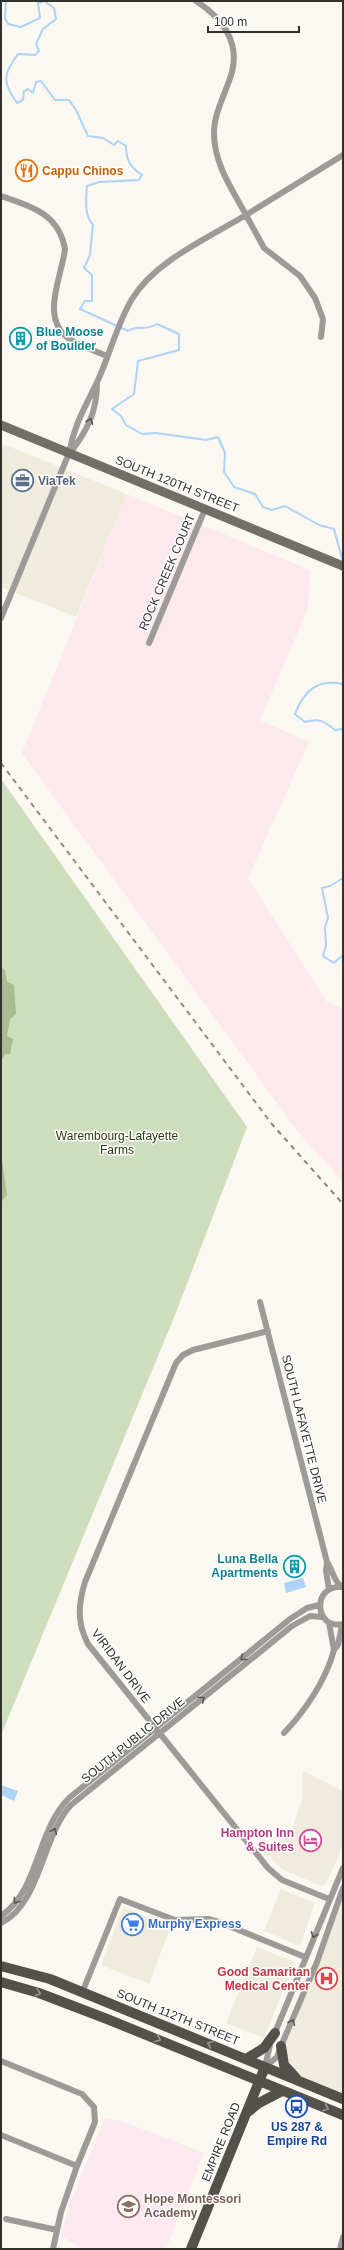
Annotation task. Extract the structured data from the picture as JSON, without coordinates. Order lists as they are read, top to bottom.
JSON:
{
  "streets": {
    "main road": ["SOUTH 120TH STREET", "SOUTH 112TH STREET", "EMPIRE ROAD"],
    "street": [
      "ROCK CREEK COURT",
      "SOUTH LAFAYETTE DRIVE",
      "VIRIDAN DRIVE",
      "SOUTH PUBLIC DRIVE"
    ]
  },
  "crossings": [
    ["SOUTH 120TH STREET", "ROCK CREEK COURT"],
    ["SOUTH LAFAYETTE DRIVE", "VIRIDAN DRIVE"],
    ["VIRIDAN DRIVE", "SOUTH PUBLIC DRIVE"],
    ["SOUTH 112TH STREET", "EMPIRE ROAD"]
  ],
  "parks": ["Warembourg-Lafayette Farms"],
  "places": {
    "restaurant": ["Cappu Chinos"],
    "building": ["Blue Moose of Boulder", "Luna Bella Apartments"],
    "office": ["ViaTek"],
    "hotel": ["Hampton Inn & Suites"],
    "supermarket": ["Murphy Express"],
    "hospital": ["Good Samaritan Medical Center"],
    "bus stop": ["US 287 & Empire Rd"],
    "school or university": ["Hope Montessori Academy"]
  },
  "scale_bar": "100 m"
}
